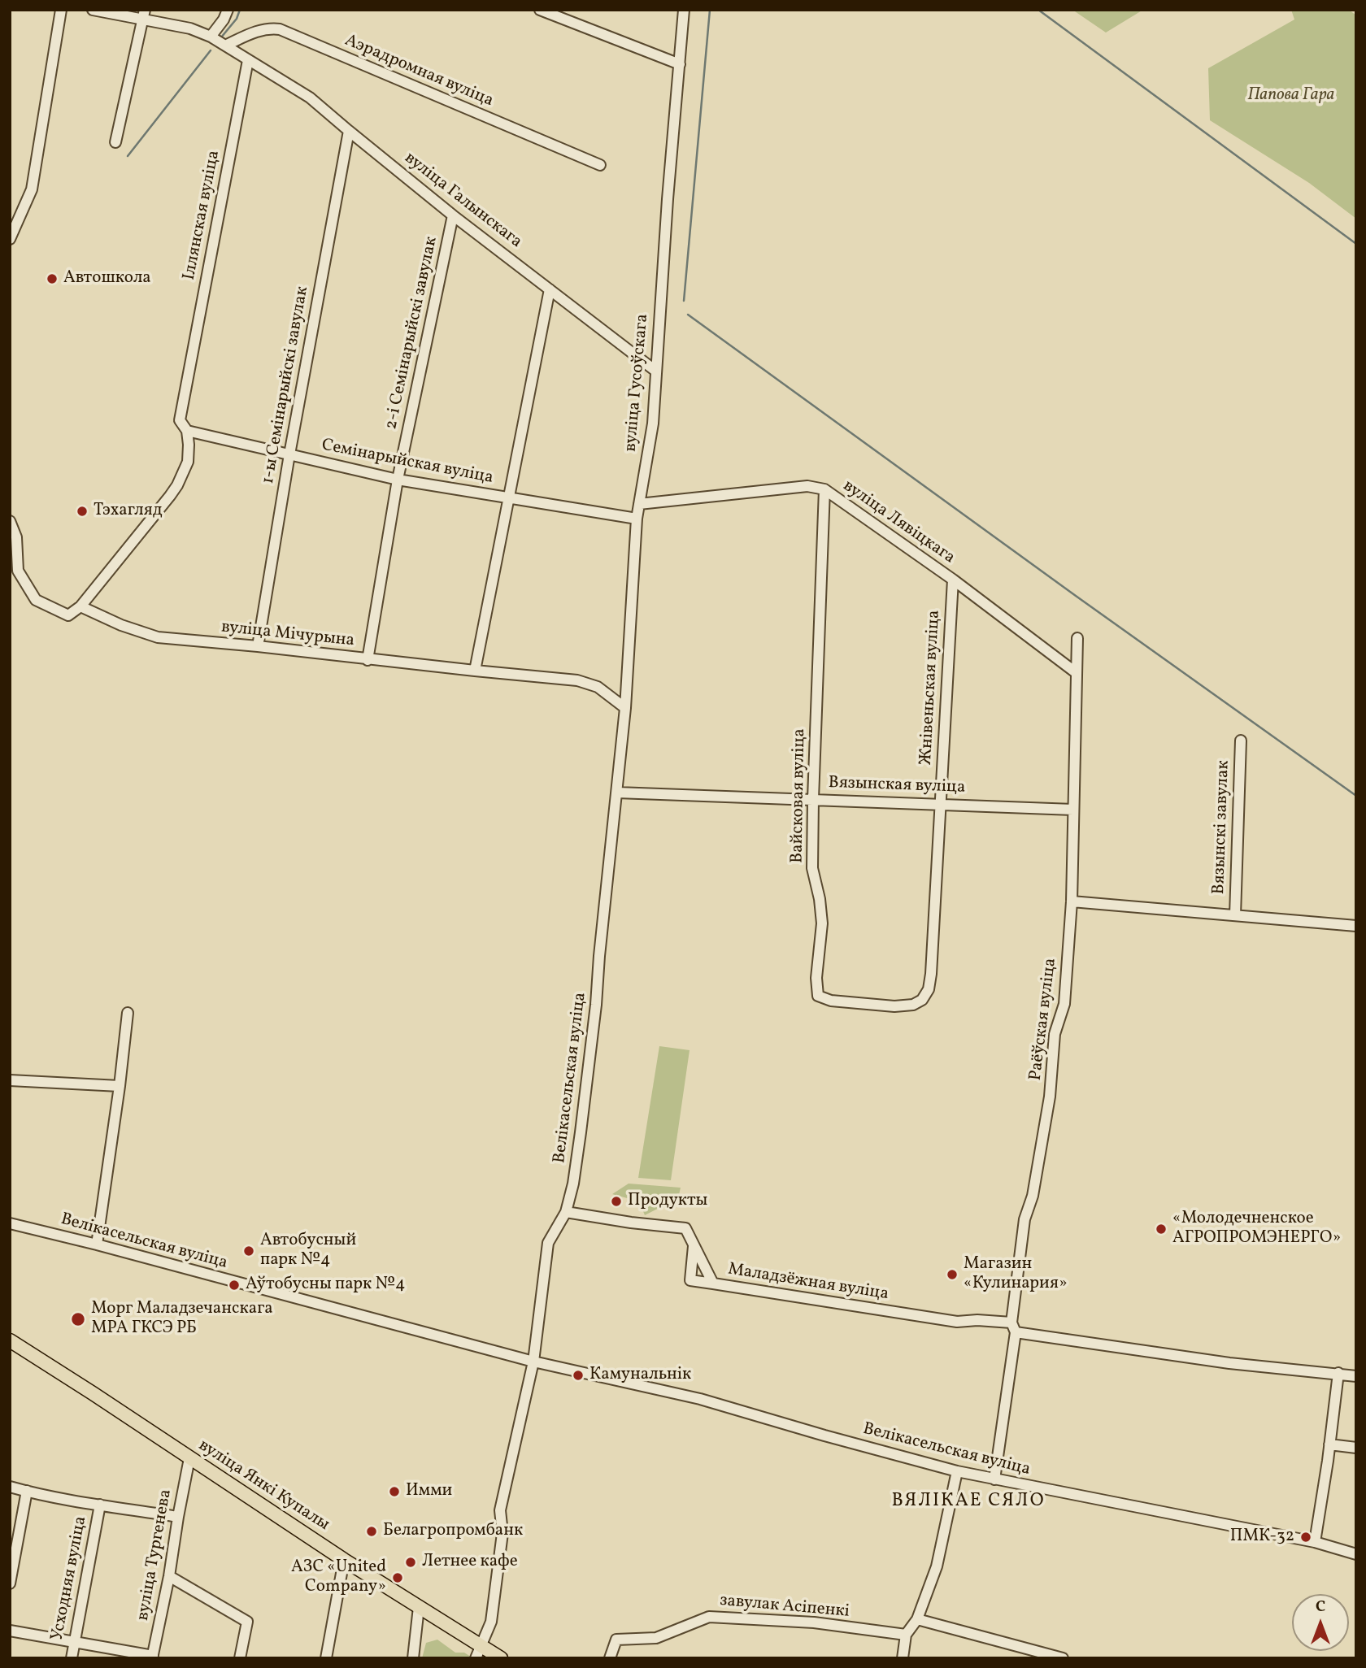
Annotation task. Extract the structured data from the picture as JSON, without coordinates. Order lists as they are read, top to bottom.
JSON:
{
  "streets": {
    "main road": ["вуліца Янкі Купалы"],
    "street": [
      "Аэрадромная вуліца",
      "вуліца Галынскага",
      "Іллянская вуліца",
      "2-і Семінарыйскі завулак",
      "вуліца Гусоўскага",
      "1-ы Семінарыйскі завулак",
      "Семінарыйская вуліца",
      "вуліца Лявіцкага",
      "вуліца Мічурына",
      "Жнівеньская вуліца",
      "Вязынская вуліца",
      "Вайсковая вуліца",
      "Вязынскі завулак",
      "Раёўская вуліца",
      "Велікасельская вуліца",
      "Маладзёжная вуліца",
      "вуліца Тургенева",
      "Усходняя вуліца",
      "завулак Асіпенкі"
    ]
  },
  "crossings": [
    ["вуліца Галынскага", "Іллянская вуліца"],
    ["вуліца Галынскага", "2-і Семінарыйскі завулак"],
    ["вуліца Галынскага", "вуліца Гусоўскага"],
    ["вуліца Галынскага", "1-ы Семінарыйскі завулак"],
    ["Іллянская вуліца", "Семінарыйская вуліца"],
    ["2-і Семінарыйскі завулак", "Семінарыйская вуліца"],
    ["2-і Семінарыйскі завулак", "вуліца Мічурына"],
    ["вуліца Гусоўскага", "Семінарыйская вуліца"],
    ["вуліца Гусоўскага", "вуліца Лявіцкага"],
    ["вуліца Гусоўскага", "вуліца Мічурына"],
    ["вуліца Гусоўскага", "Вязынская вуліца"],
    ["вуліца Гусоўскага", "Велікасельская вуліца"],
    ["1-ы Семінарыйскі завулак", "Семінарыйская вуліца"],
    ["1-ы Семінарыйскі завулак", "вуліца Мічурына"],
    ["вуліца Лявіцкага", "Жнівеньская вуліца"],
    ["вуліца Лявіцкага", "Вайсковая вуліца"],
    ["вуліца Лявіцкага", "Раёўская вуліца"],
    ["Жнівеньская вуліца", "Вязынская вуліца"],
    ["Жнівеньская вуліца", "Вайсковая вуліца"],
    ["Вязынская вуліца", "Вайсковая вуліца"],
    ["Вязынская вуліца", "Раёўская вуліца"],
    ["Вязынская вуліца", "Велікасельская вуліца"],
    ["Раёўская вуліца", "Велікасельская вуліца"],
    ["Раёўская вуліца", "Маладзёжная вуліца"],
    ["Велікасельская вуліца", "Маладзёжная вуліца"],
    ["вуліца Янкі Купалы", "вуліца Тургенева"]
  ],
  "districts": ["ВЯЛІКАЕ СЯЛО"],
  "parks": ["Папова Гара"],
  "places": [
    "Автошкола",
    "Тэхагляд",
    "Продукты",
    "«Молодечненское АГРОПРОМЭНЕРГО»",
    "Автобусный парк №4",
    "Магазин «Кулинария»",
    "Аўтобусны парк №4",
    "Морг Маладзечанскага МРА ГКСЭ РБ",
    "Камунальнік",
    "Имми",
    "Белагропромбанк",
    "ПМК-32",
    "Летнее кафе",
    "АЗС «United Company»"
  ],
  "north": "top"
}
